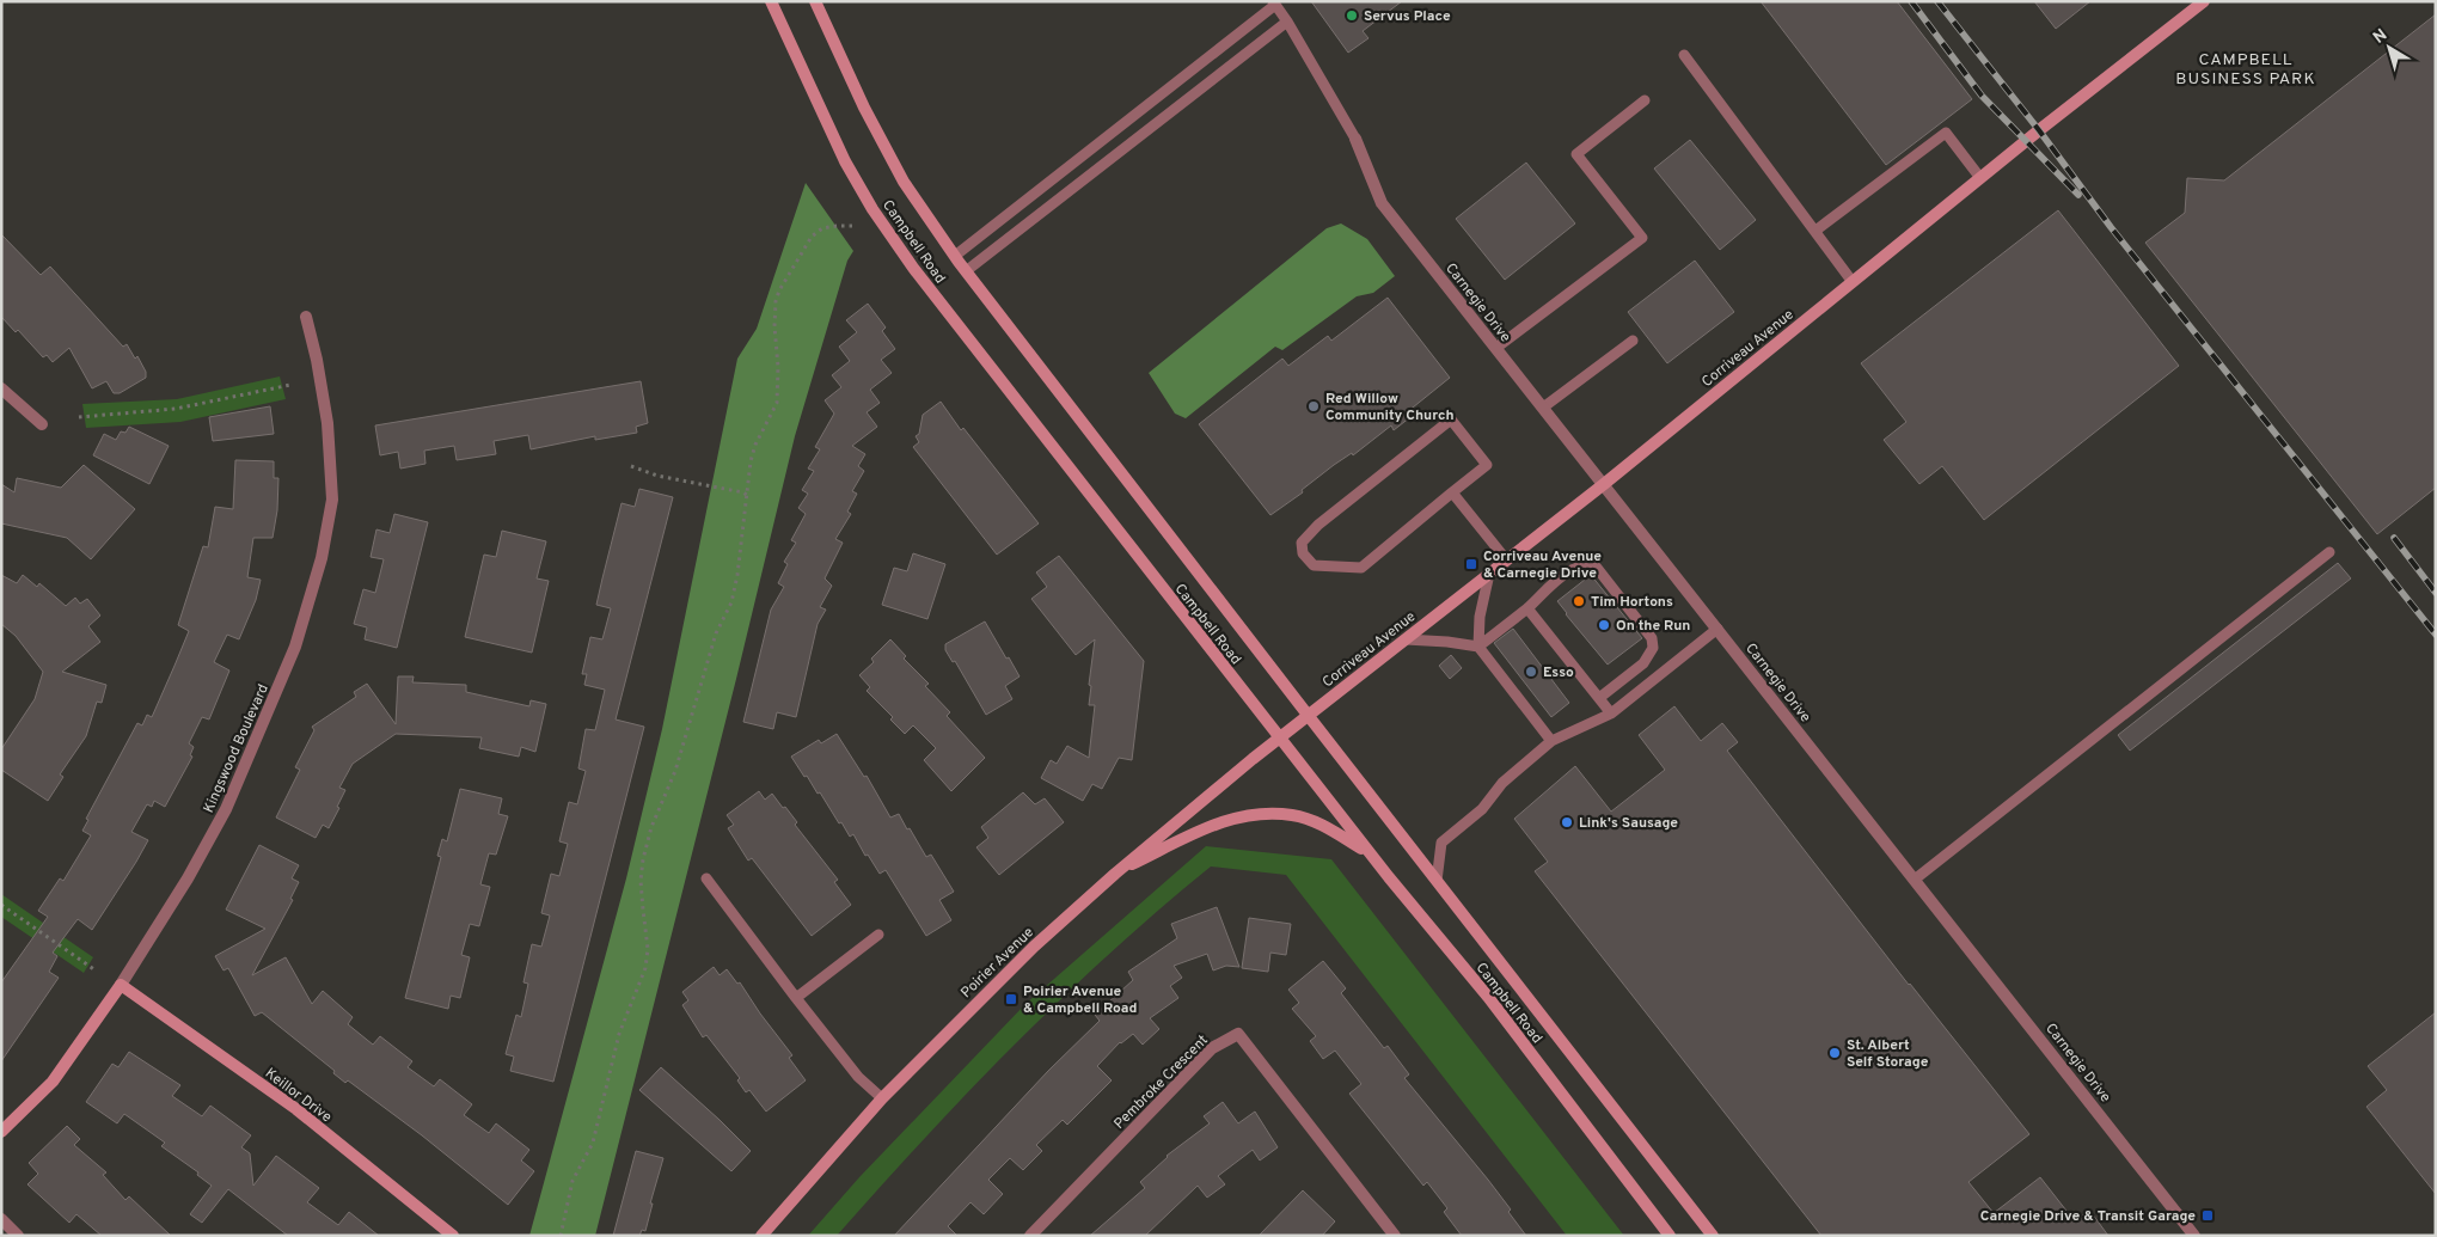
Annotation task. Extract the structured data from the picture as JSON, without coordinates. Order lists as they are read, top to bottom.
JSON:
{
  "streets": {
    "street": [
      "Campbell Road",
      "Carnegie Drive",
      "Corriveau Avenue",
      "Kingswood Boulevard",
      "Poirier Avenue",
      "Pembroke Crescent",
      "Keillor Drive"
    ]
  },
  "crossings": [
    ["Campbell Road", "Corriveau Avenue"],
    ["Campbell Road", "Poirier Avenue"],
    ["Carnegie Drive", "Corriveau Avenue"],
    ["Corriveau Avenue", "Poirier Avenue"],
    ["Kingswood Boulevard", "Keillor Drive"]
  ],
  "districts": ["CAMPBELL BUSINESS PARK"],
  "places": {
    "other": [
      "Servus Place",
      "Red Willow Community Church",
      "Tim Hortons",
      "On the Run",
      "Esso",
      "Link's Sausage",
      "St. Albert Self Storage"
    ],
    "transit": ["Corriveau Avenue & Carnegie Drive", "Poirier Avenue & Campbell Road", "Carnegie Drive & Transit Garage"]
  },
  "north": "top left"
}
